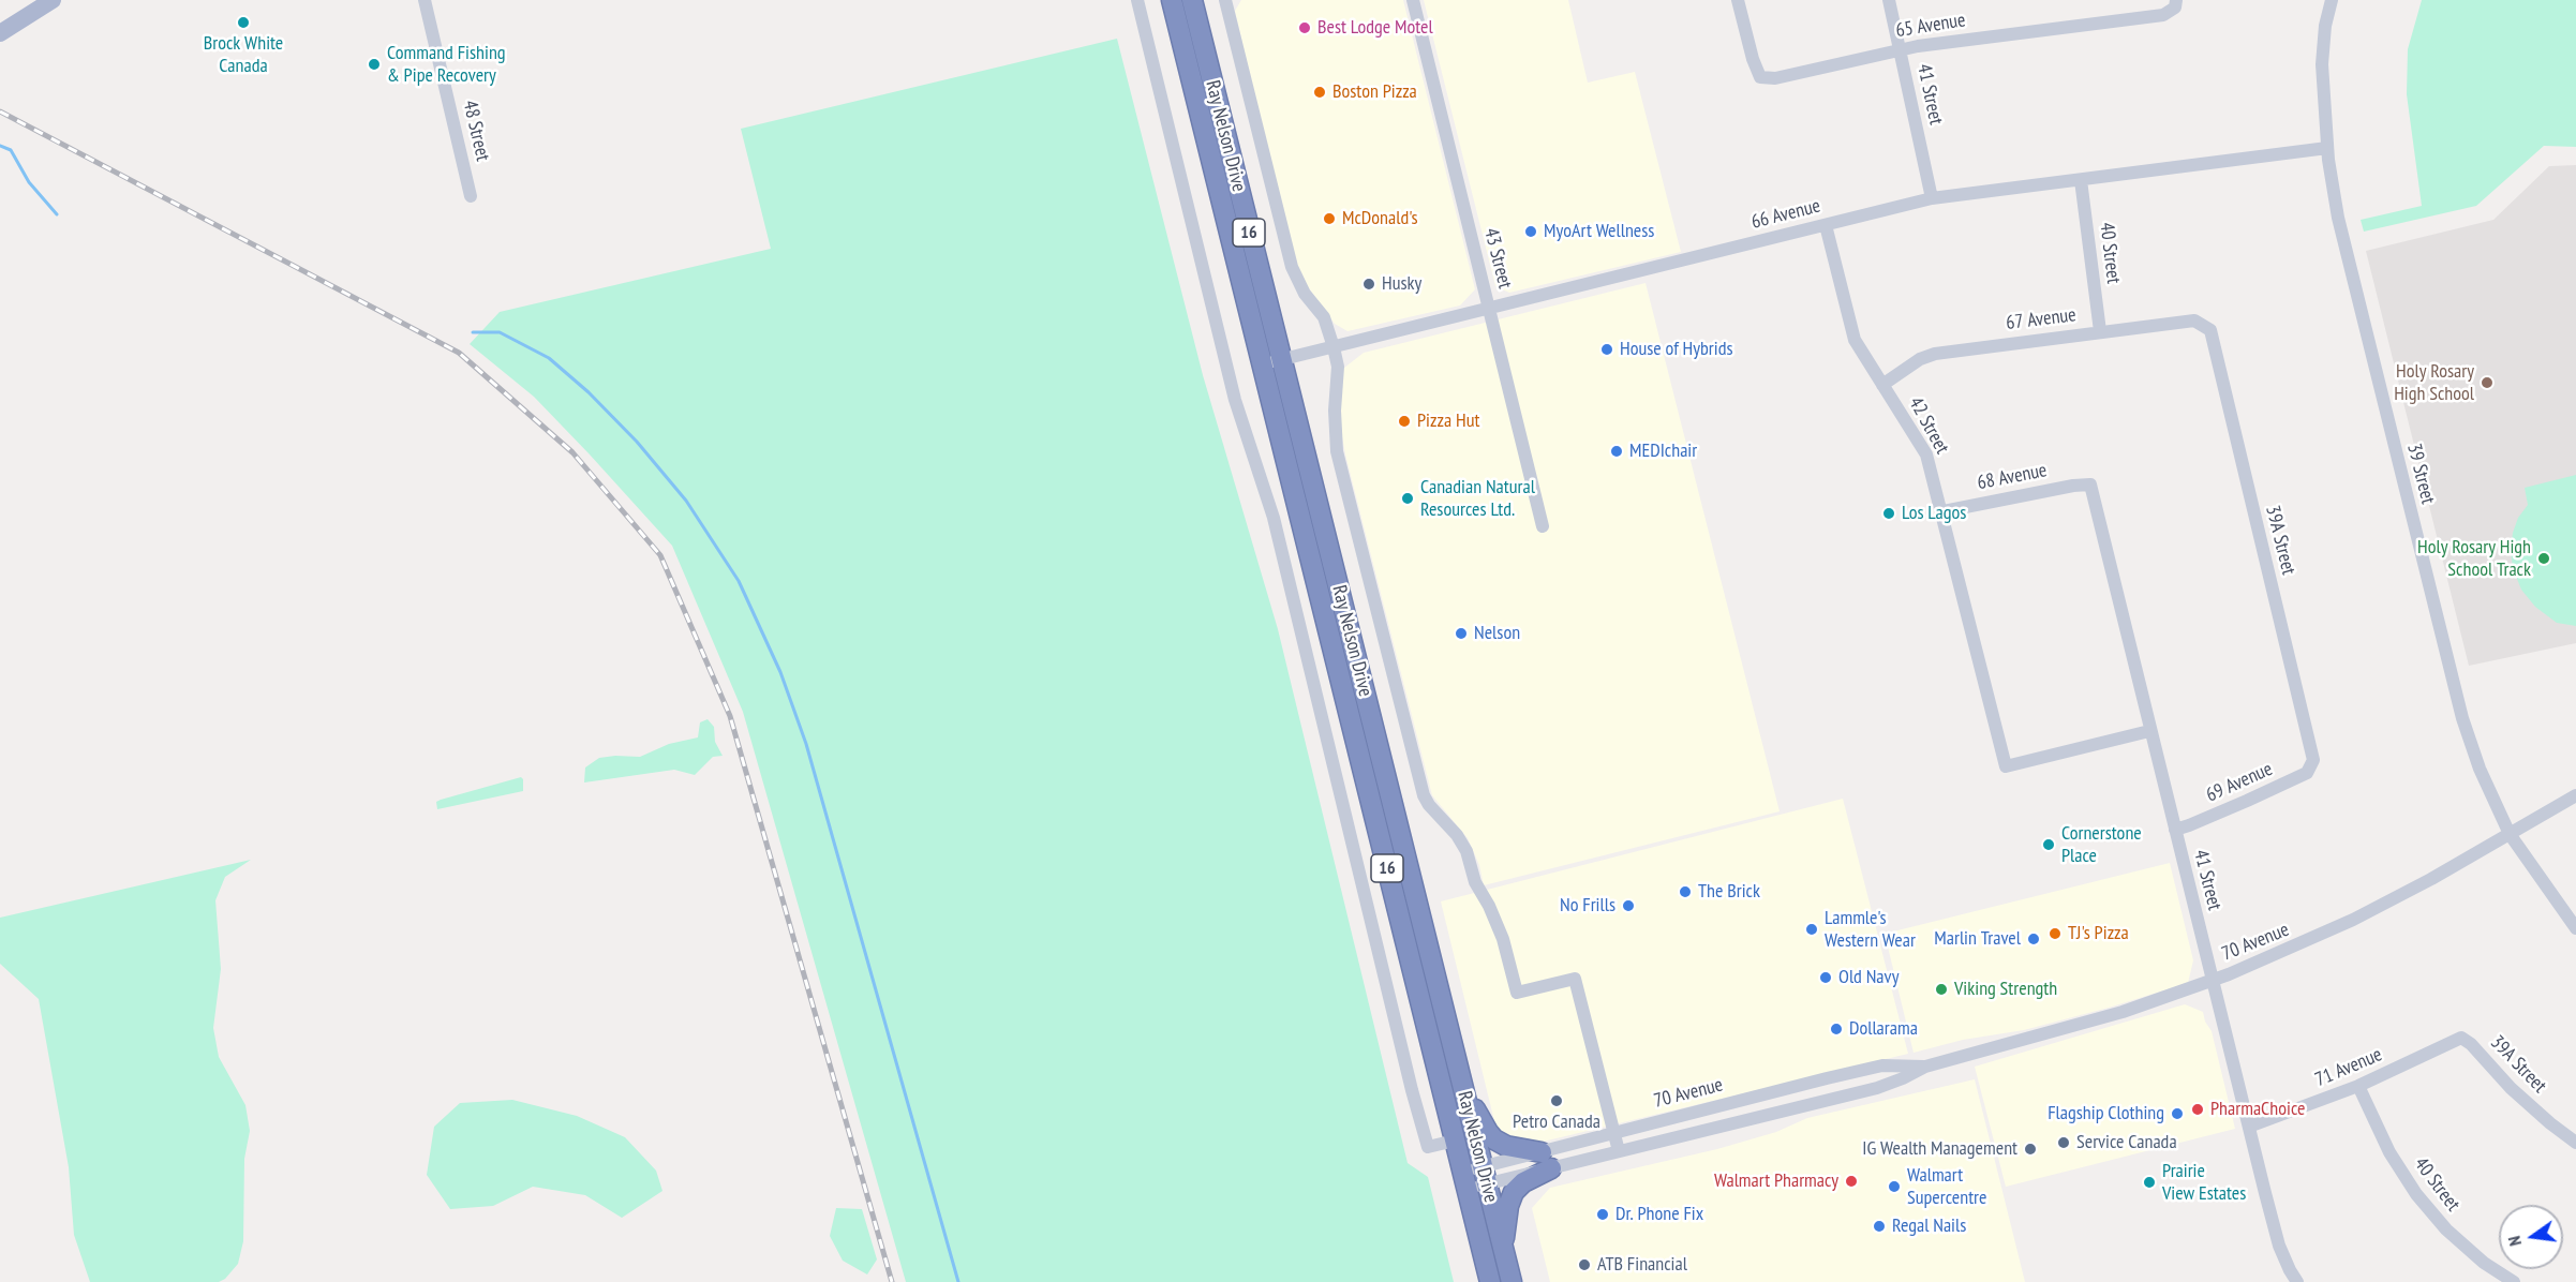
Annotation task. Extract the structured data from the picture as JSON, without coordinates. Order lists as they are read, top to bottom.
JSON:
{
  "streets": {
    "highway": ["Ray Nelson Drive", "16"],
    "street": [
      "65 Avenue",
      "41 Street",
      "48 Street",
      "66 Avenue",
      "40 Street",
      "43 Street",
      "67 Avenue",
      "42 Street",
      "39 Street",
      "68 Avenue",
      "39A Street",
      "69 Avenue",
      "70 Avenue",
      "71 Avenue"
    ]
  },
  "crossings": [
    ["65 Avenue", "41 Street"],
    ["41 Street", "66 Avenue"],
    ["41 Street", "42 Street"],
    ["41 Street", "68 Avenue"],
    ["41 Street", "69 Avenue"],
    ["41 Street", "70 Avenue"],
    ["41 Street", "71 Avenue"],
    ["Ray Nelson Drive", "66 Avenue"],
    ["Ray Nelson Drive", "70 Avenue"],
    ["66 Avenue", "40 Street"],
    ["66 Avenue", "43 Street"],
    ["66 Avenue", "42 Street"],
    ["66 Avenue", "39 Street"],
    ["40 Street", "67 Avenue"],
    ["40 Street", "71 Avenue"],
    ["67 Avenue", "42 Street"],
    ["67 Avenue", "39A Street"],
    ["42 Street", "68 Avenue"],
    ["39 Street", "70 Avenue"],
    ["39A Street", "69 Avenue"],
    ["39A Street", "71 Avenue"]
  ],
  "places": [
    "Brock White Canada",
    "Best Lodge Motel",
    "Command Fishing & Pipe Recovery",
    "Boston Pizza",
    "McDonald's",
    "MyoArt Wellness",
    "Husky",
    "House of Hybrids",
    "Holy Rosary High School",
    "Pizza Hut",
    "MEDIchair",
    "Canadian Natural Resources Ltd.",
    "Los Lagos",
    "Holy Rosary High School Track",
    "Nelson",
    "Cornerstone Place",
    "The Brick",
    "No Frills",
    "Lammle's Western Wear",
    "TJ's Pizza",
    "Marlin Travel",
    "Old Navy",
    "Viking Strength",
    "Dollarama",
    "Petro Canada",
    "PharmaChoice",
    "Flagship Clothing",
    "Service Canada",
    "IG Wealth Management",
    "Walmart Pharmacy",
    "Prairie View Estates",
    "Walmart Supercentre",
    "Dr. Phone Fix",
    "Regal Nails",
    "ATB Financial"
  ],
  "north": "left"
}
